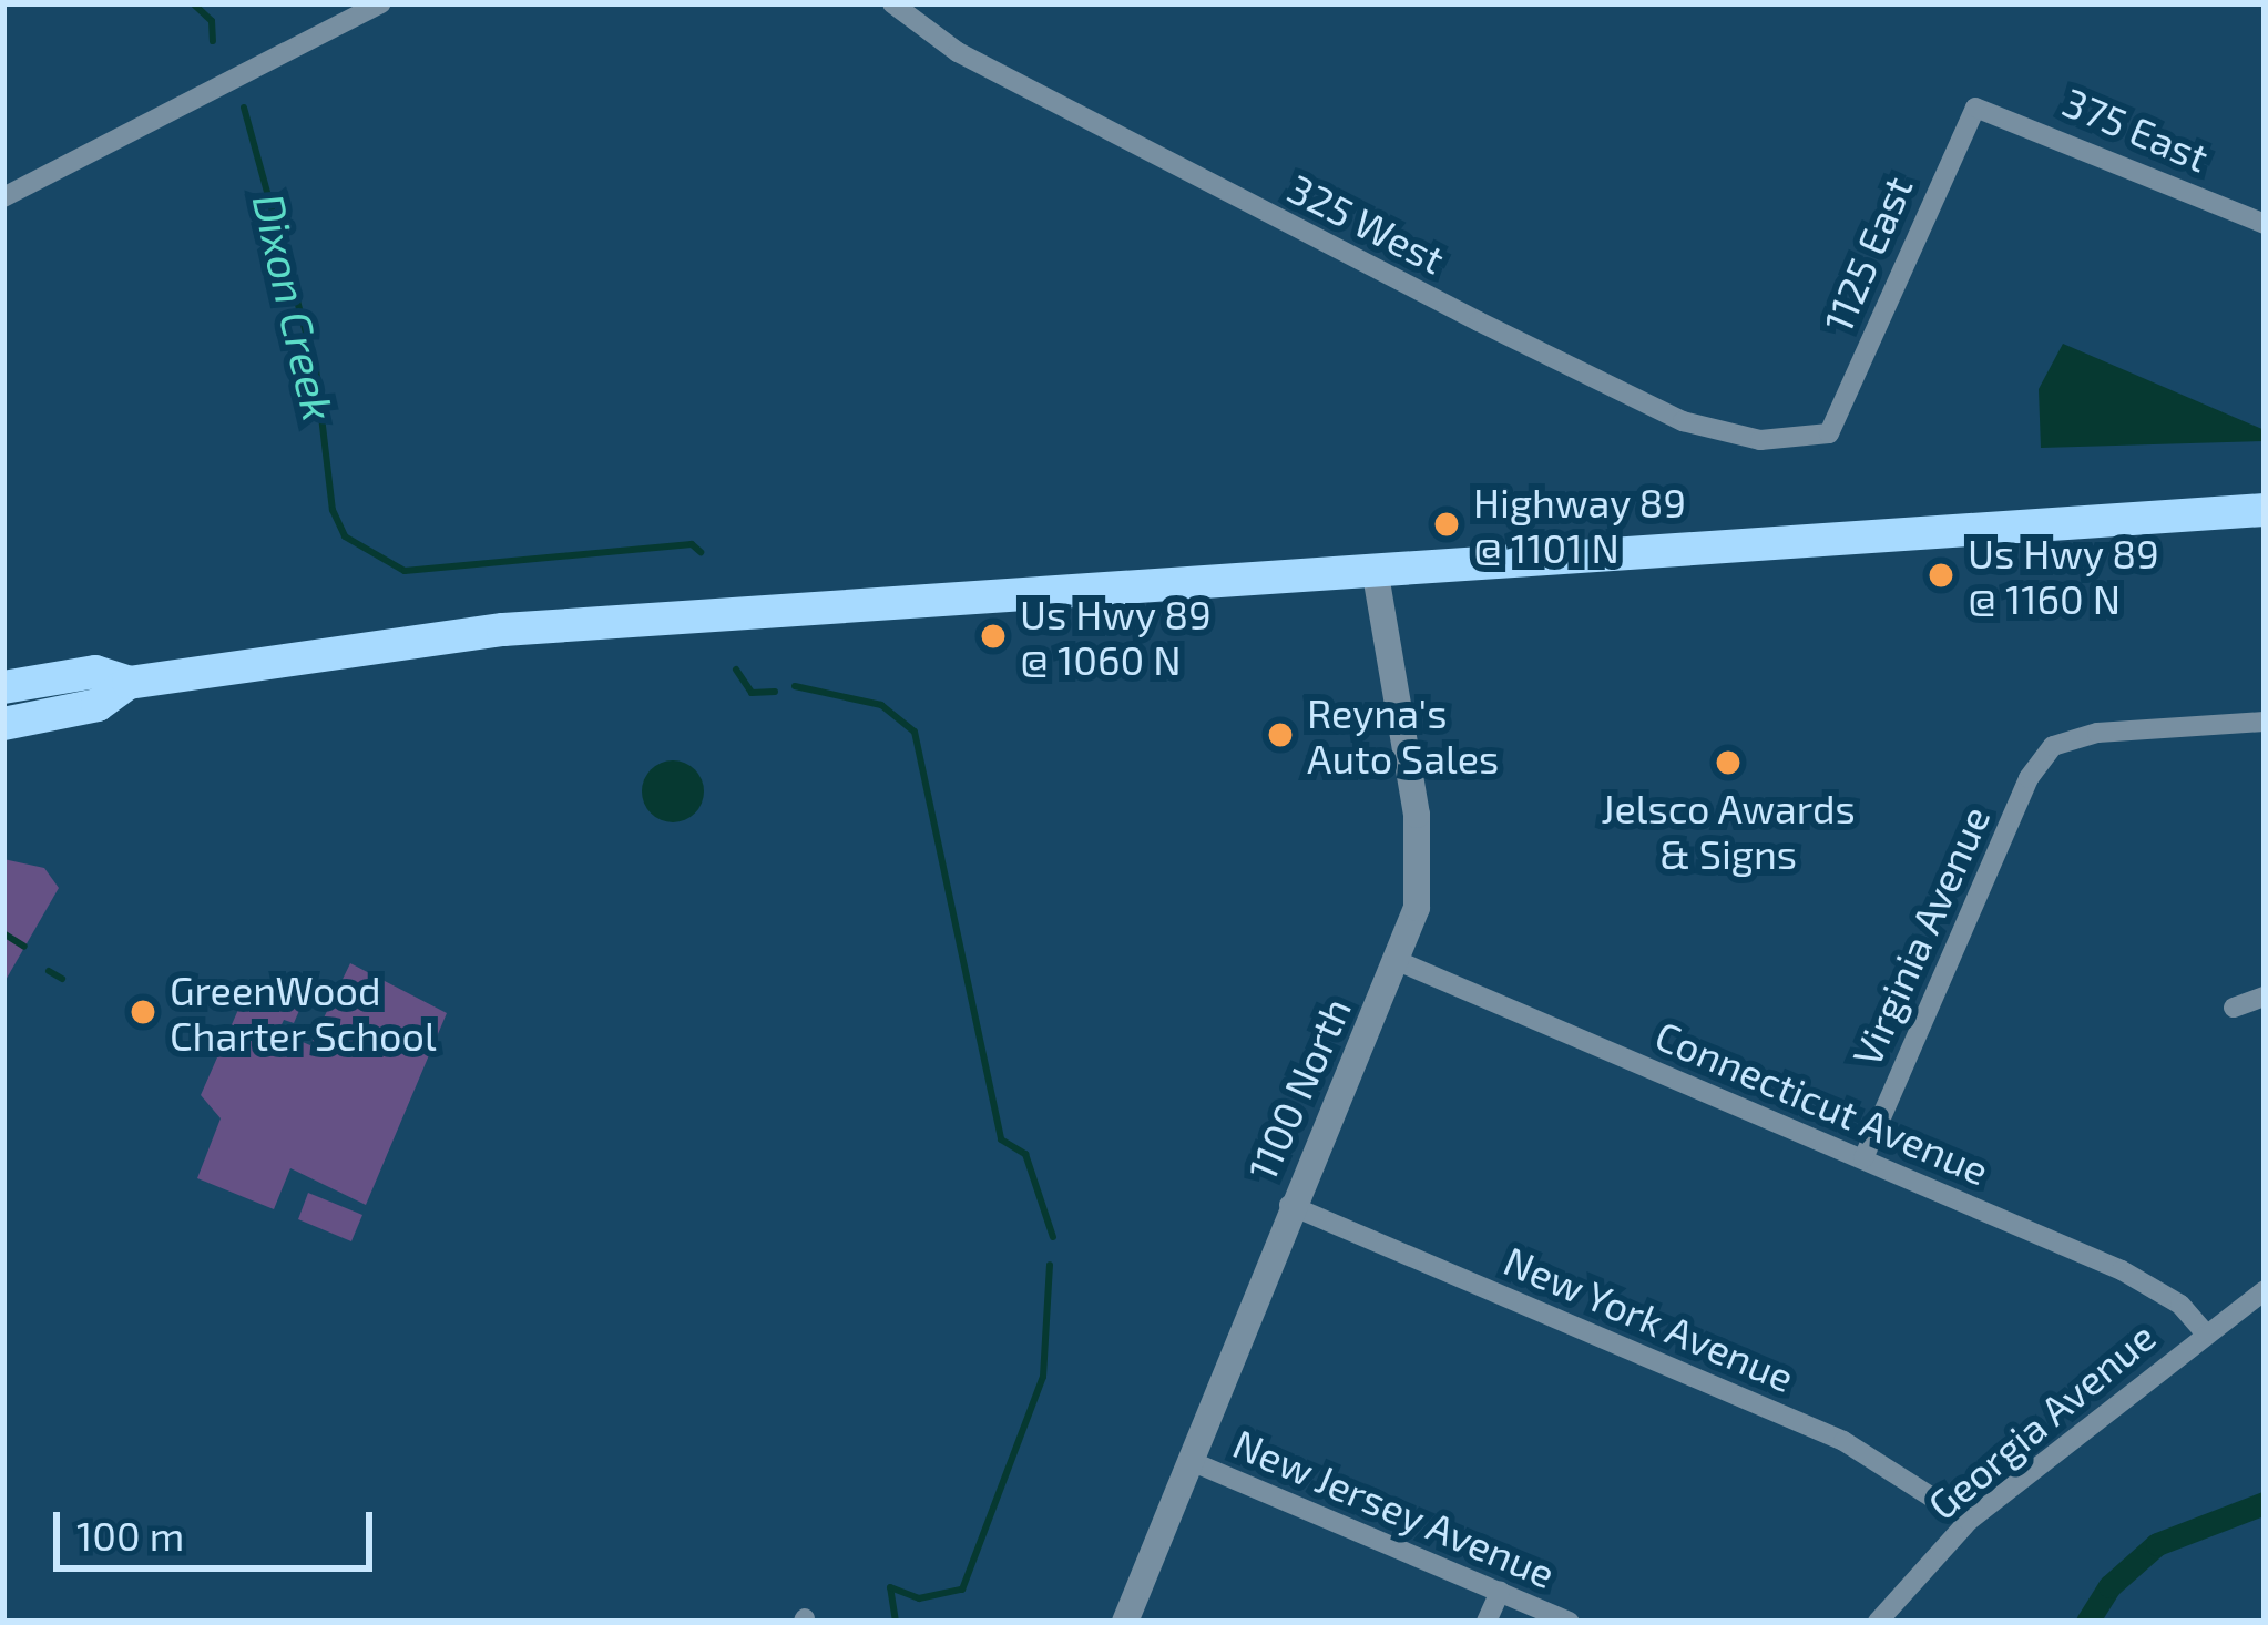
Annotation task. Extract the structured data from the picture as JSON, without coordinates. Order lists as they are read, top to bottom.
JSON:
{
  "streets": {
    "street": [
      "375 East",
      "325 West",
      "1125 East",
      "Virginia Avenue",
      "1100 North",
      "Connecticut Avenue",
      "New York Avenue",
      "Georgia Avenue",
      "New Jersey Avenue"
    ]
  },
  "crossings": [
    ["375 East", "1125 East"],
    ["325 West", "1125 East"],
    ["Virginia Avenue", "Connecticut Avenue"],
    ["1100 North", "Connecticut Avenue"],
    ["1100 North", "New York Avenue"],
    ["1100 North", "New Jersey Avenue"],
    ["Connecticut Avenue", "Georgia Avenue"],
    ["New York Avenue", "Georgia Avenue"]
  ],
  "water": ["Dixon Creek"],
  "places": [
    "Highway 89 @ 1101 N",
    "Us Hwy 89 @ 1160 N",
    "Us Hwy 89 @ 1060 N",
    "Reyna's Auto Sales",
    "Jelsco Awards & Signs",
    "GreenWood Charter School"
  ],
  "scale_bar": "100 m"
}
